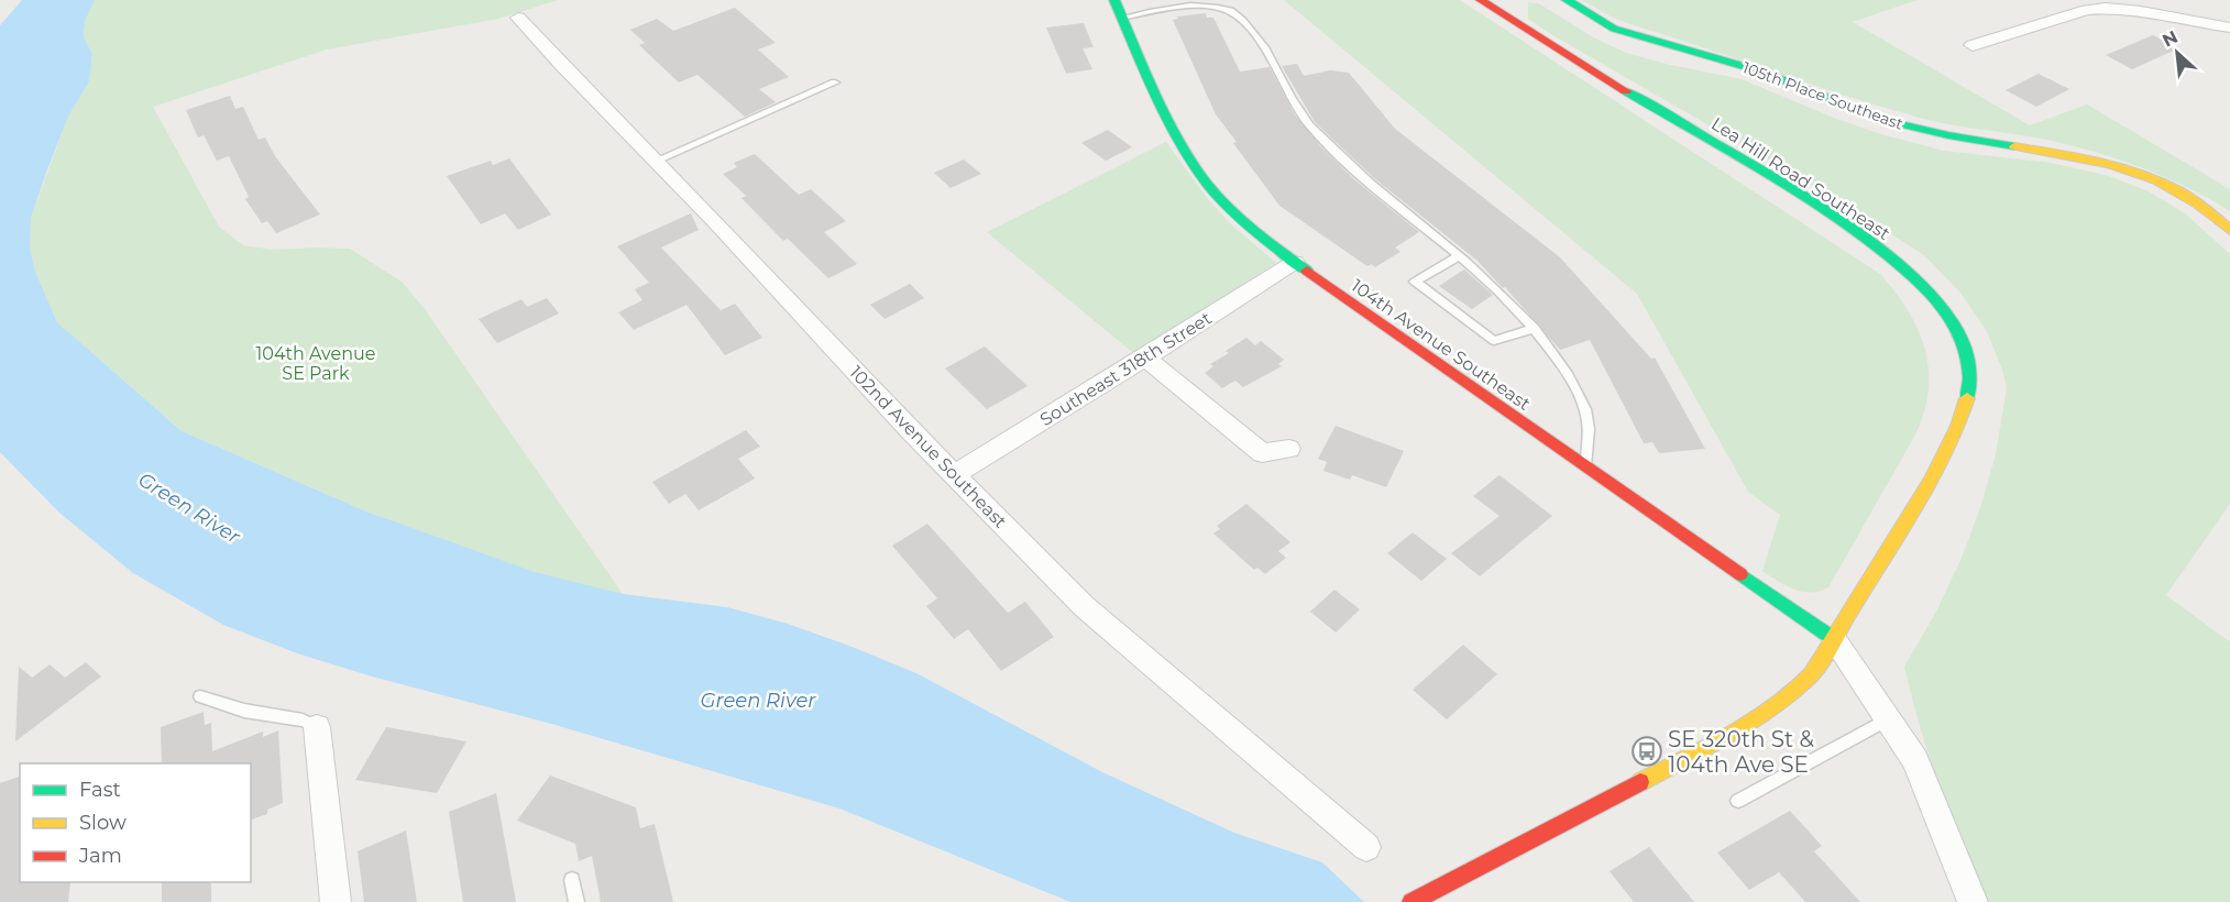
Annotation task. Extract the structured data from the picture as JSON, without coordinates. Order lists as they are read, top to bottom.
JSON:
{
  "streets": {
    "street": [
      "105th Place Southeast",
      "Lea Hill Road Southeast",
      "104th Avenue Southeast",
      "Southeast 318th Street",
      "102nd Avenue Southeast"
    ]
  },
  "crossings": [
    ["Lea Hill Road Southeast", "104th Avenue Southeast"],
    ["104th Avenue Southeast", "Southeast 318th Street"],
    ["Southeast 318th Street", "102nd Avenue Southeast"]
  ],
  "water": ["Green River"],
  "parks": ["104th Avenue SE Park"],
  "places": {
    "bus stop": ["SE 320th St & 104th Ave SE"]
  },
  "legend": ["Fast", "Slow", "Jam"],
  "north": "top left"
}
